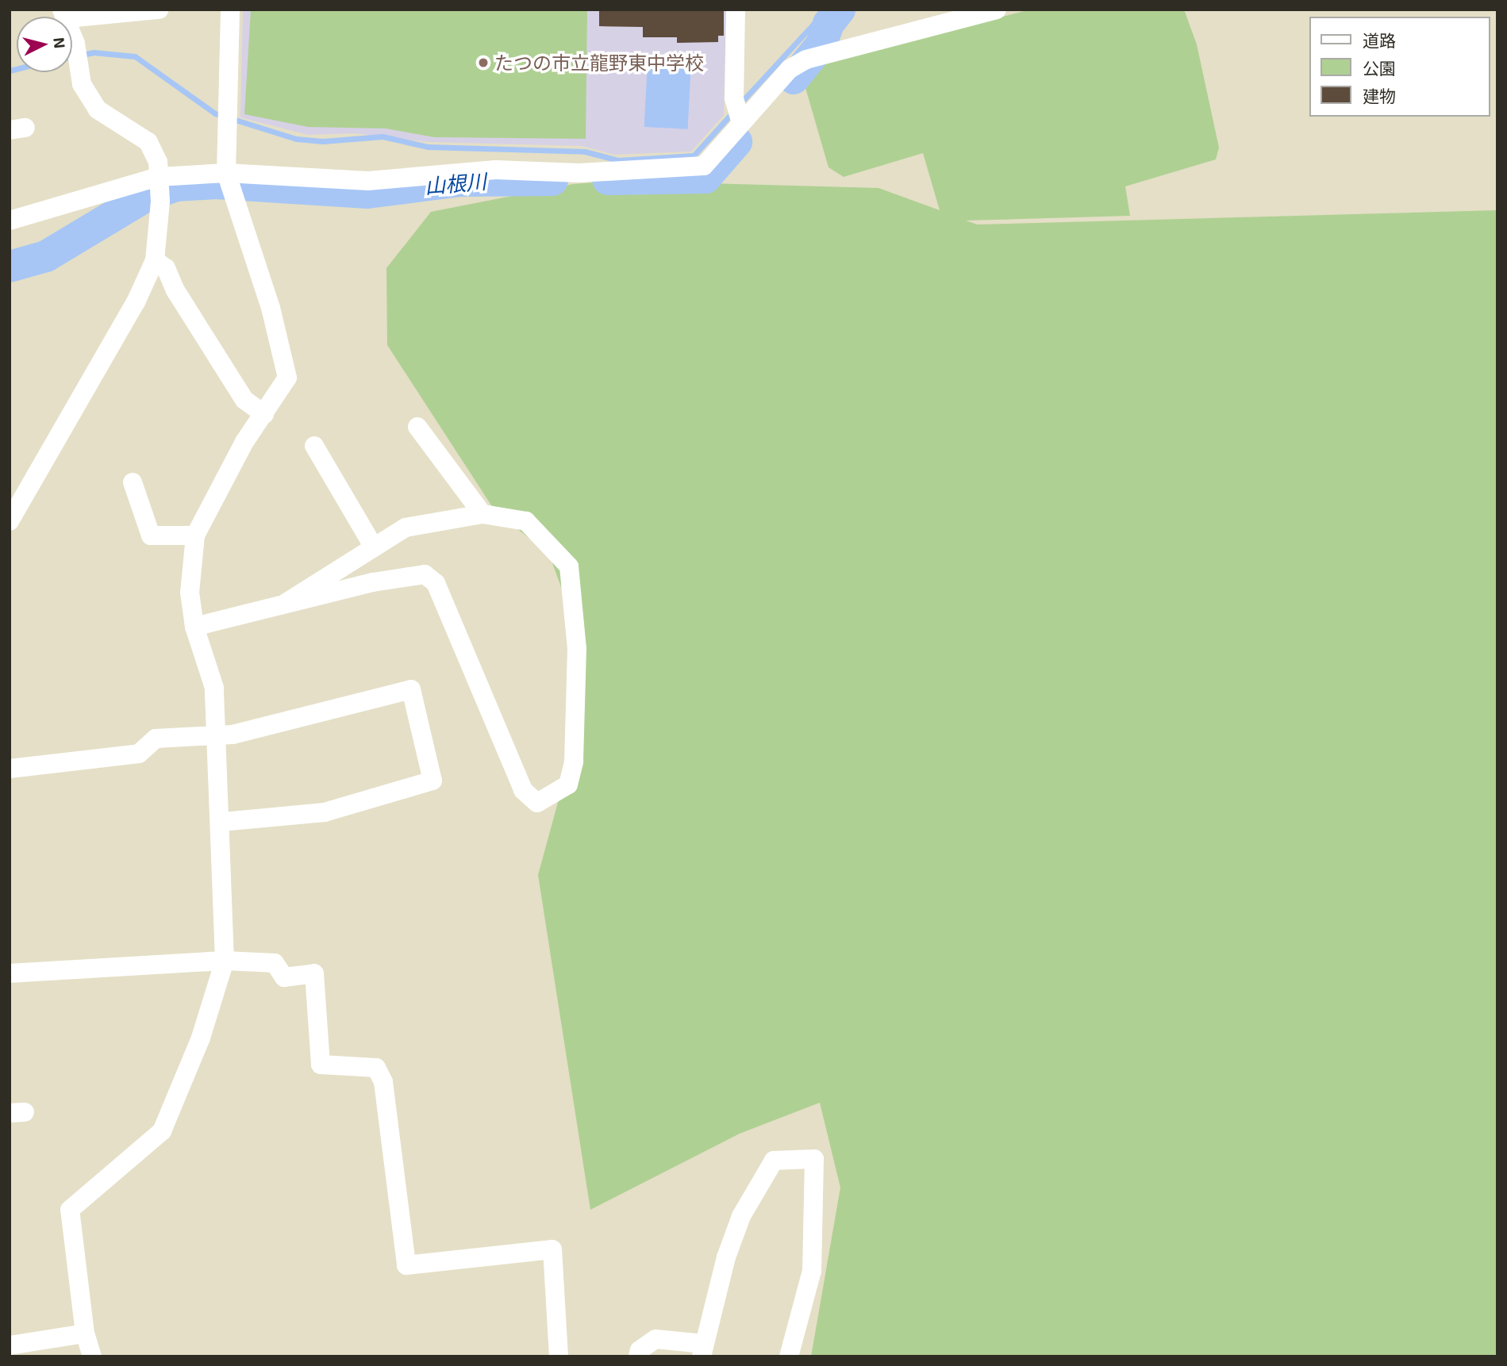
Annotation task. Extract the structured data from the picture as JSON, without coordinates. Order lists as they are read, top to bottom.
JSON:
{
  "water": ["山根川"],
  "places": ["たつの市立龍野東中学校"],
  "legend": ["道路", "公園", "建物"],
  "north": "right"
}
